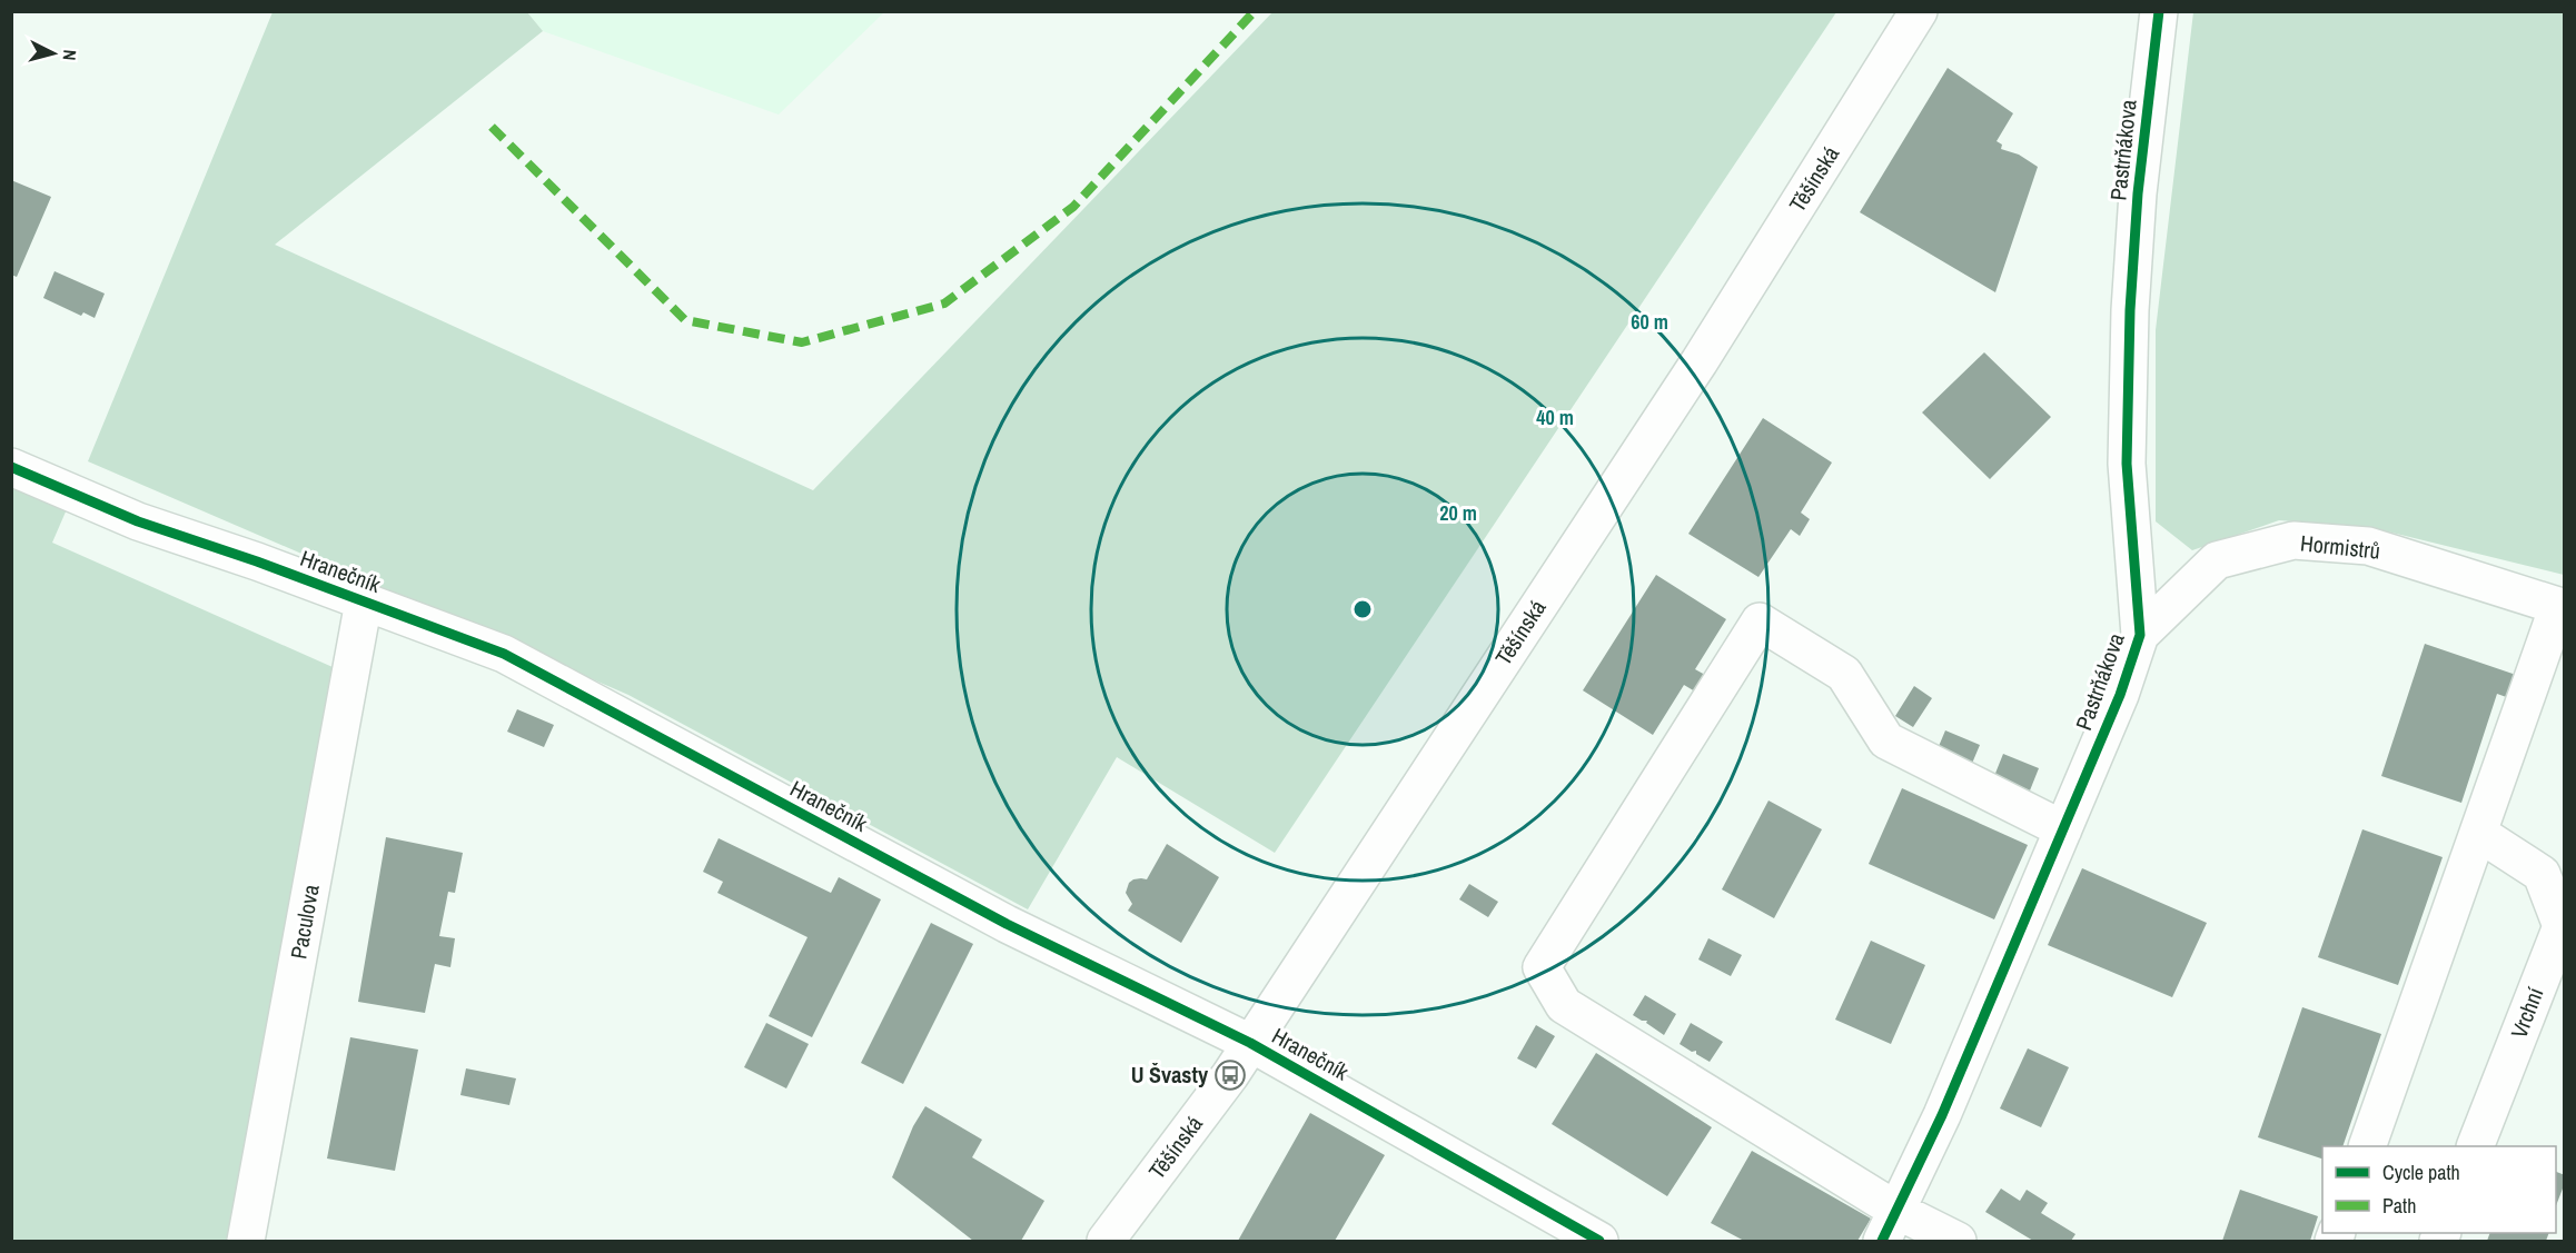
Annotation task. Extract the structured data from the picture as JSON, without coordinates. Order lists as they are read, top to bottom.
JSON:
{
  "streets": {
    "street": [
      "Pastrňákova",
      "Těšínská",
      "Hormistrů",
      "Hranečník",
      "Paculova",
      "Vrchní"
    ]
  },
  "crossings": [
    ["Pastrňákova", "Hormistrů"],
    ["Těšínská", "Hranečník"],
    ["Hranečník", "Paculova"]
  ],
  "places": {
    "bus stop": ["U Švasty"]
  },
  "legend": ["Cycle path", "Path"],
  "north": "right",
  "rings": ["60 m", "40 m", "20 m"]
}
